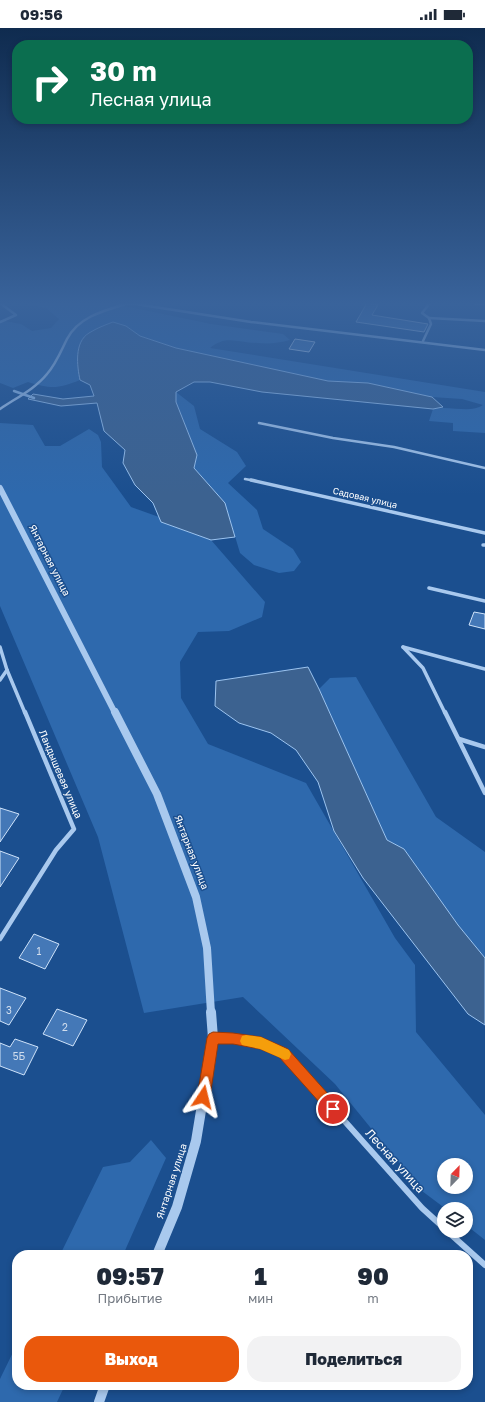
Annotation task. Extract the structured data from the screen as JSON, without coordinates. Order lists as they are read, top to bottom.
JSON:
{
  "streets": {
    "street": [
      "Садовая улица",
      "Янтарная улица",
      "Ландышевая улица",
      "Лесная улица"
    ]
  },
  "crossings": [
    ["Янтарная улица", "Лесная улица"]
  ],
  "house_numbers": [
    "1",
    "3",
    "2",
    "5Б"
  ],
  "north": "top right",
  "page": {
    "status": "09:56",
    "turn": ["30 m", "Лесная улица"],
    "eta": [
      "09:57",
      "Прибытие",
      "1",
      "мин",
      "90",
      "m"
    ],
    "buttons": ["Выход", "Поделиться"]
  }
}
